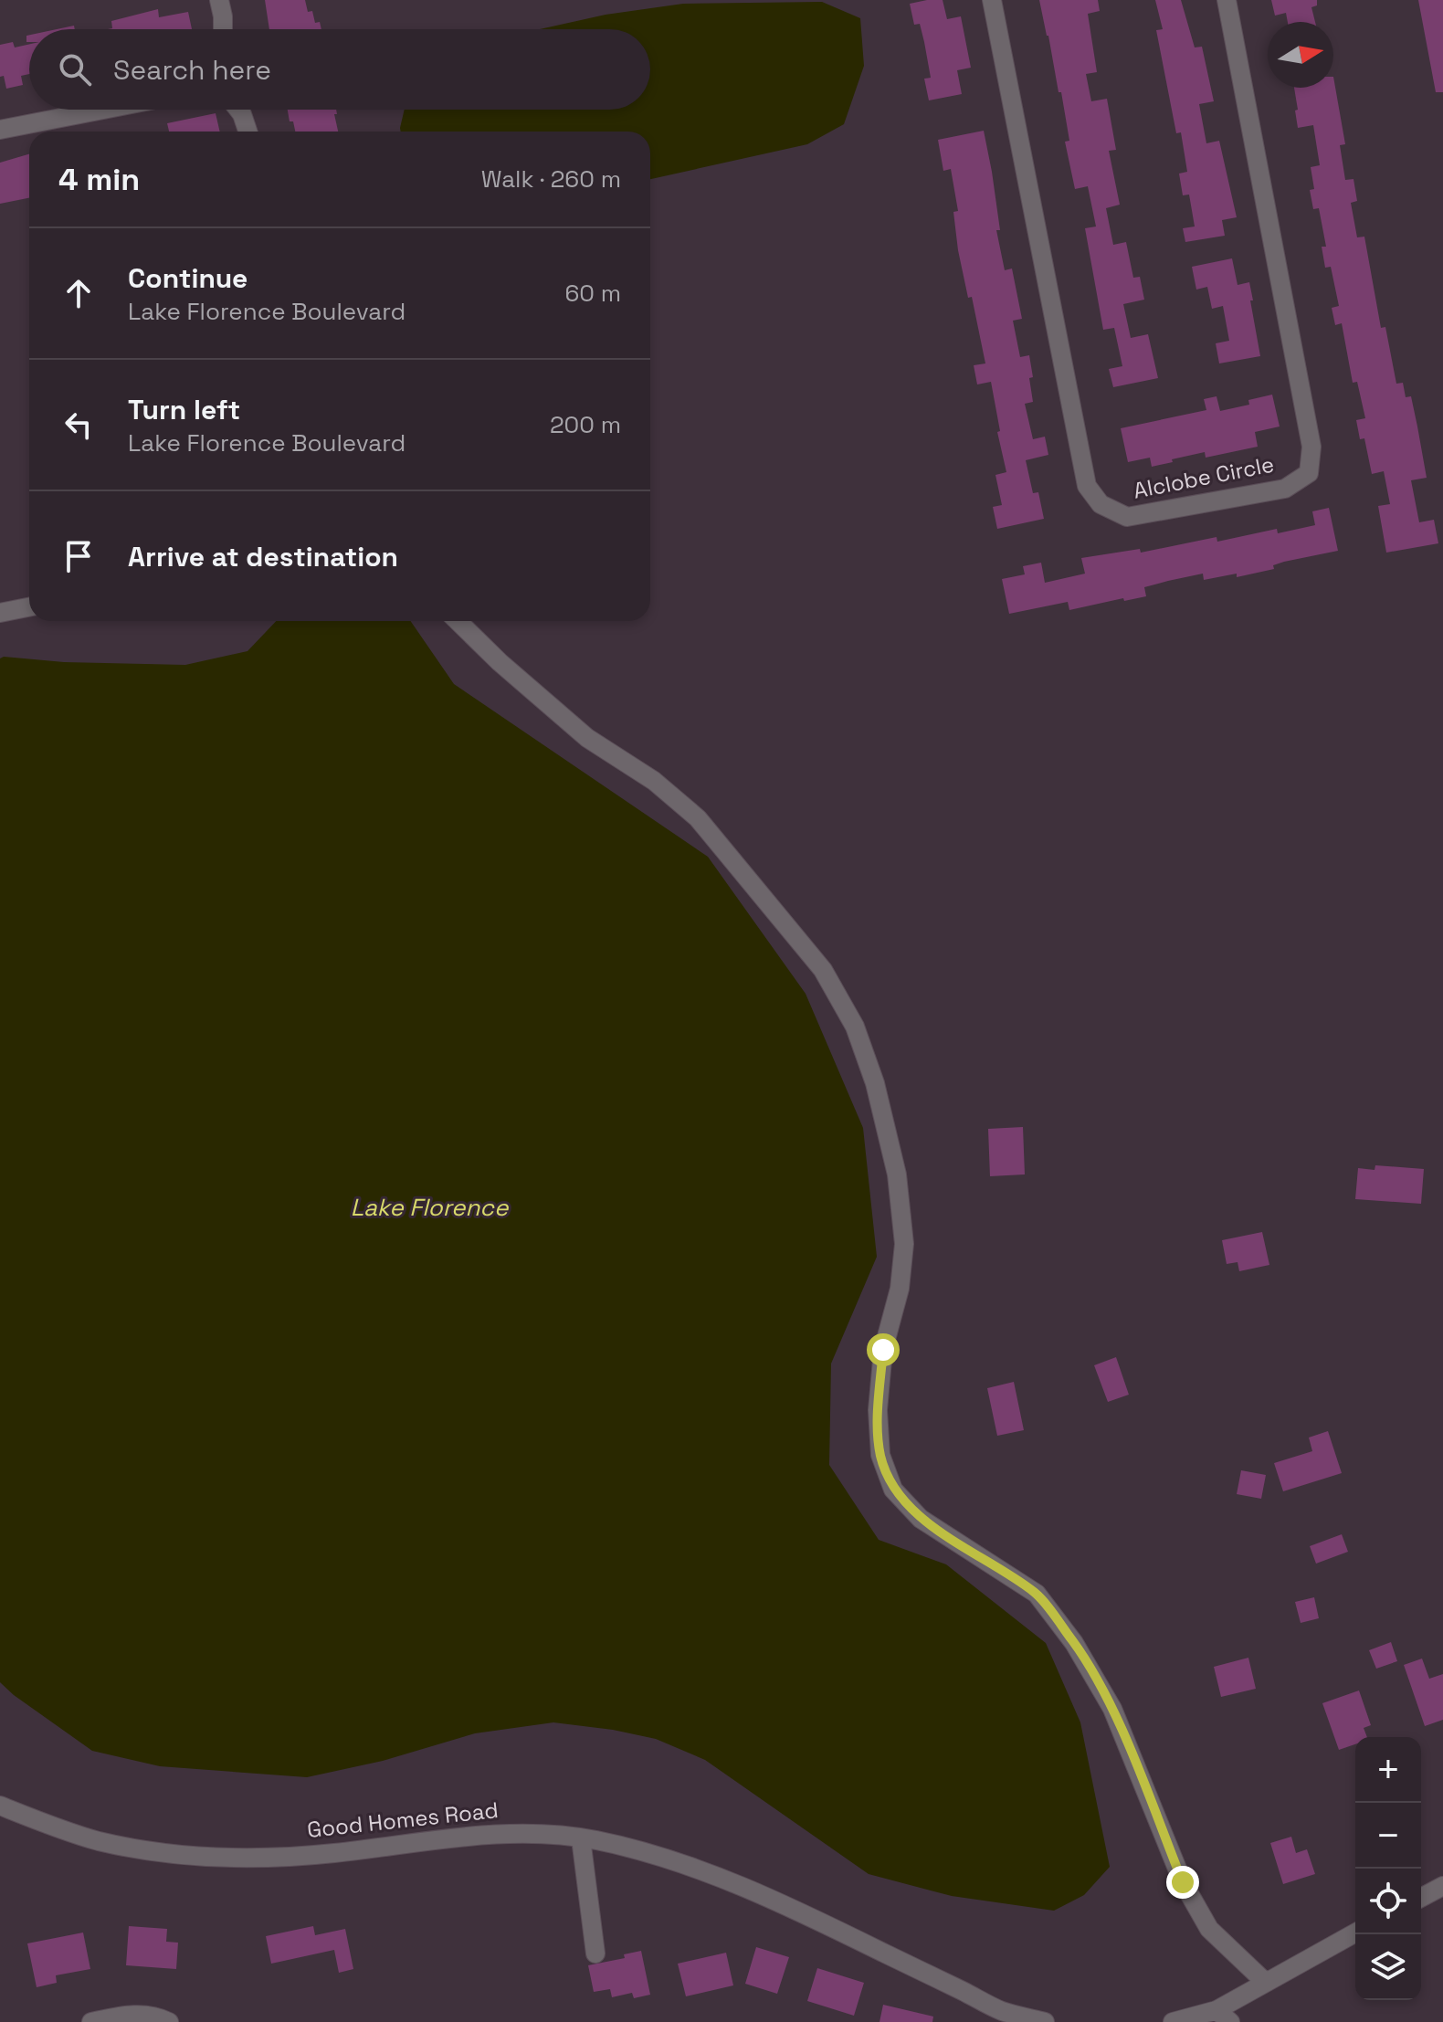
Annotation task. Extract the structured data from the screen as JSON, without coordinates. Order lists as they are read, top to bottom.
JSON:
{
  "streets": {
    "street": ["Alclobe Circle", "Good Homes Road"]
  },
  "water": ["Lake Florence"],
  "north": "right",
  "page": {
    "search": "Search here",
    "heading": ["4 min", "Walk · 260 m"],
    "list": [
      ["Continue", "Lake Florence Boulevard", "60 m"],
      ["Turn left", "Lake Florence Boulevard", "200 m"],
      "Arrive at destination"
    ],
    "map_buttons": ["+", "−"]
  }
}
